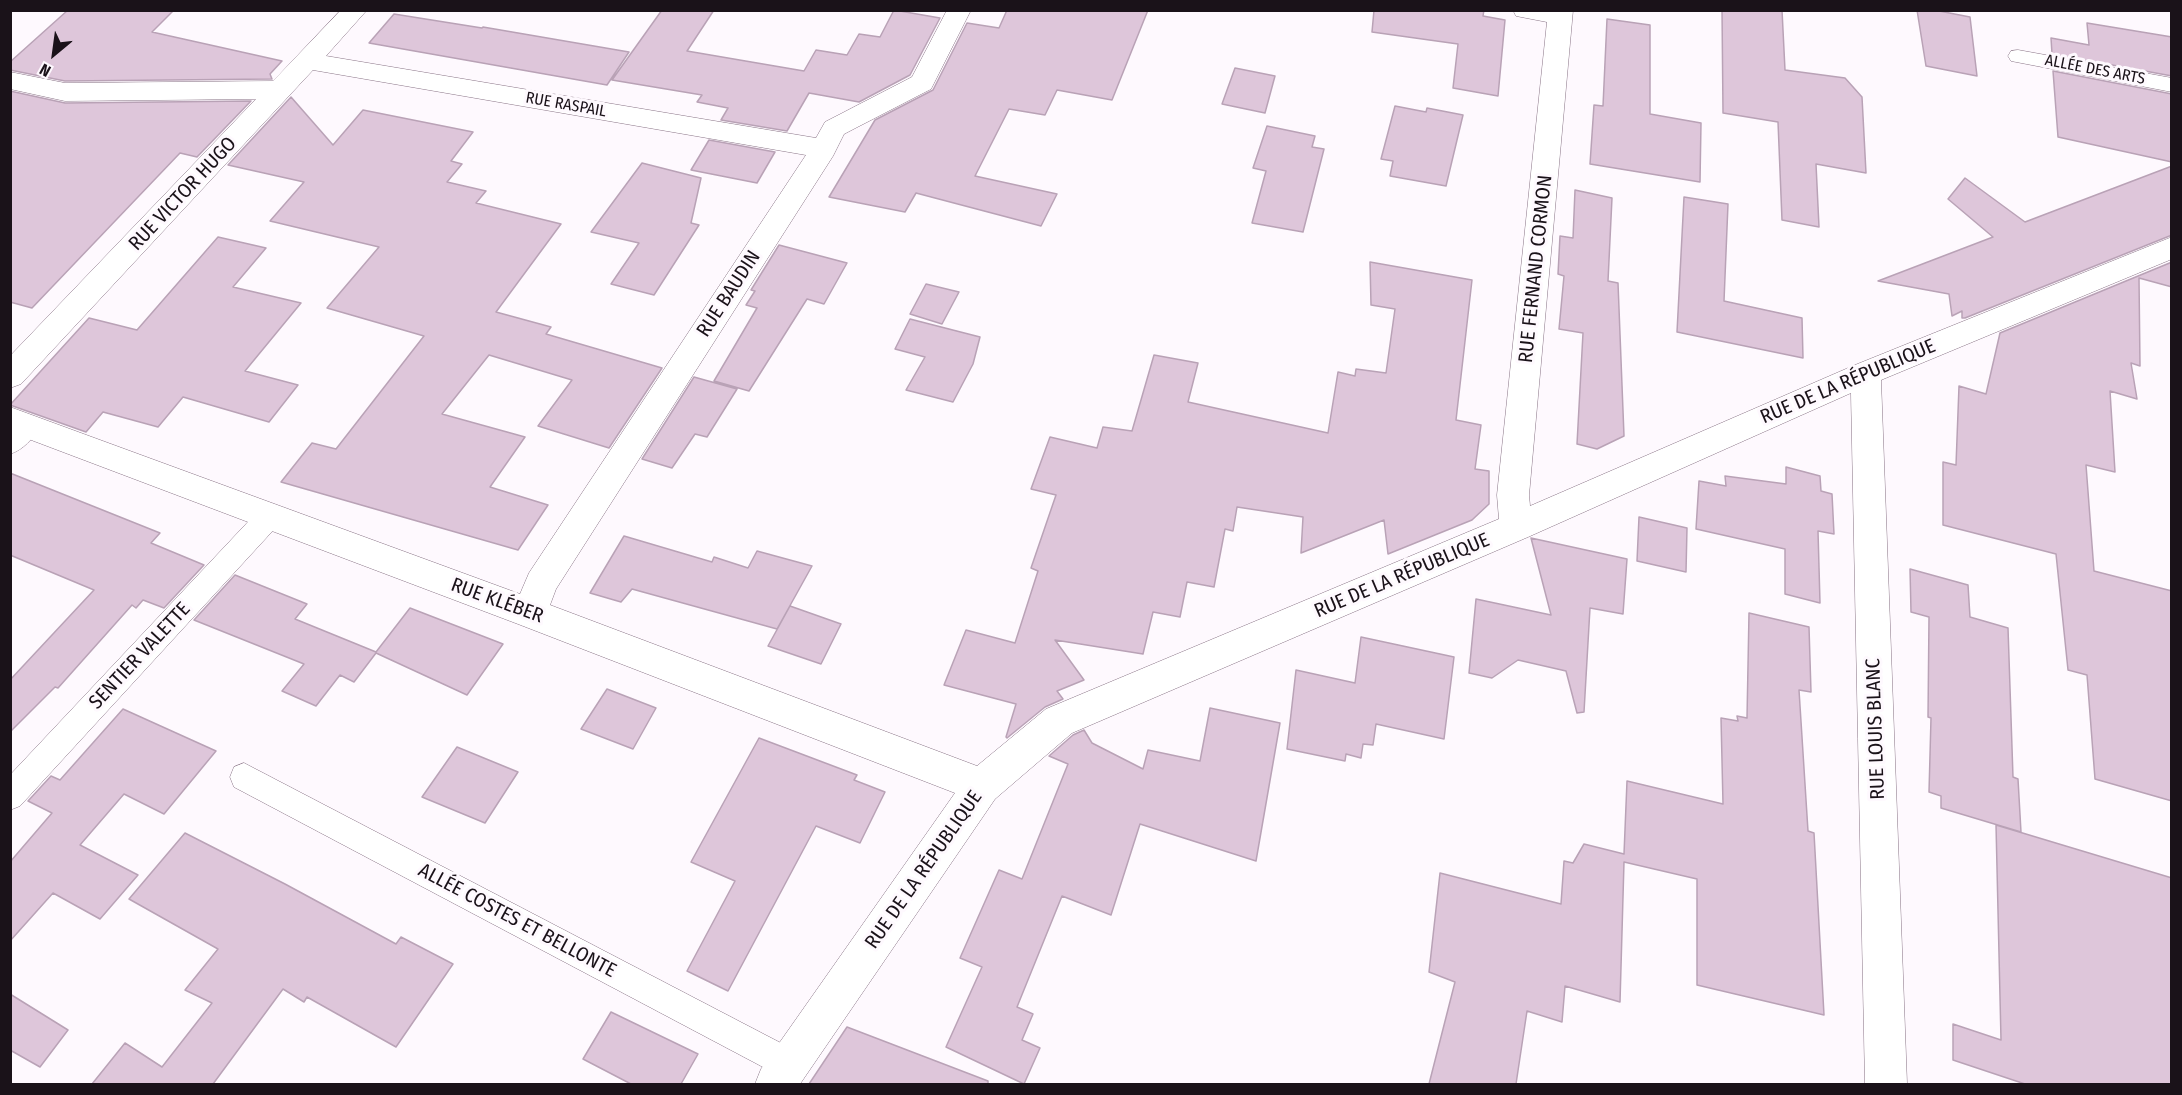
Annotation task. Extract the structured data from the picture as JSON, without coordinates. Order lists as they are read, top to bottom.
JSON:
{
  "streets": {
    "street": [
      "RUE RASPAIL",
      "RUE VICTOR HUGO",
      "RUE FERNAND CORMON",
      "RUE BAUDIN",
      "RUE DE LA RÉPUBLIQUE",
      "RUE KLÉBER",
      "RUE LOUIS BLANC"
    ],
    "lane": ["ALLÉE DES ARTS", "SENTIER VALETTE", "ALLÉE COSTES ET BELLONTE"]
  },
  "crossings": [
    ["RUE RASPAIL", "RUE VICTOR HUGO"],
    ["RUE RASPAIL", "RUE BAUDIN"],
    ["RUE FERNAND CORMON", "RUE DE LA RÉPUBLIQUE"],
    ["RUE BAUDIN", "RUE KLÉBER"],
    ["RUE DE LA RÉPUBLIQUE", "RUE KLÉBER"],
    ["RUE DE LA RÉPUBLIQUE", "RUE LOUIS BLANC"],
    ["RUE DE LA RÉPUBLIQUE", "ALLÉE COSTES ET BELLONTE"],
    ["RUE KLÉBER", "SENTIER VALETTE"]
  ],
  "north": "bottom left"
}
